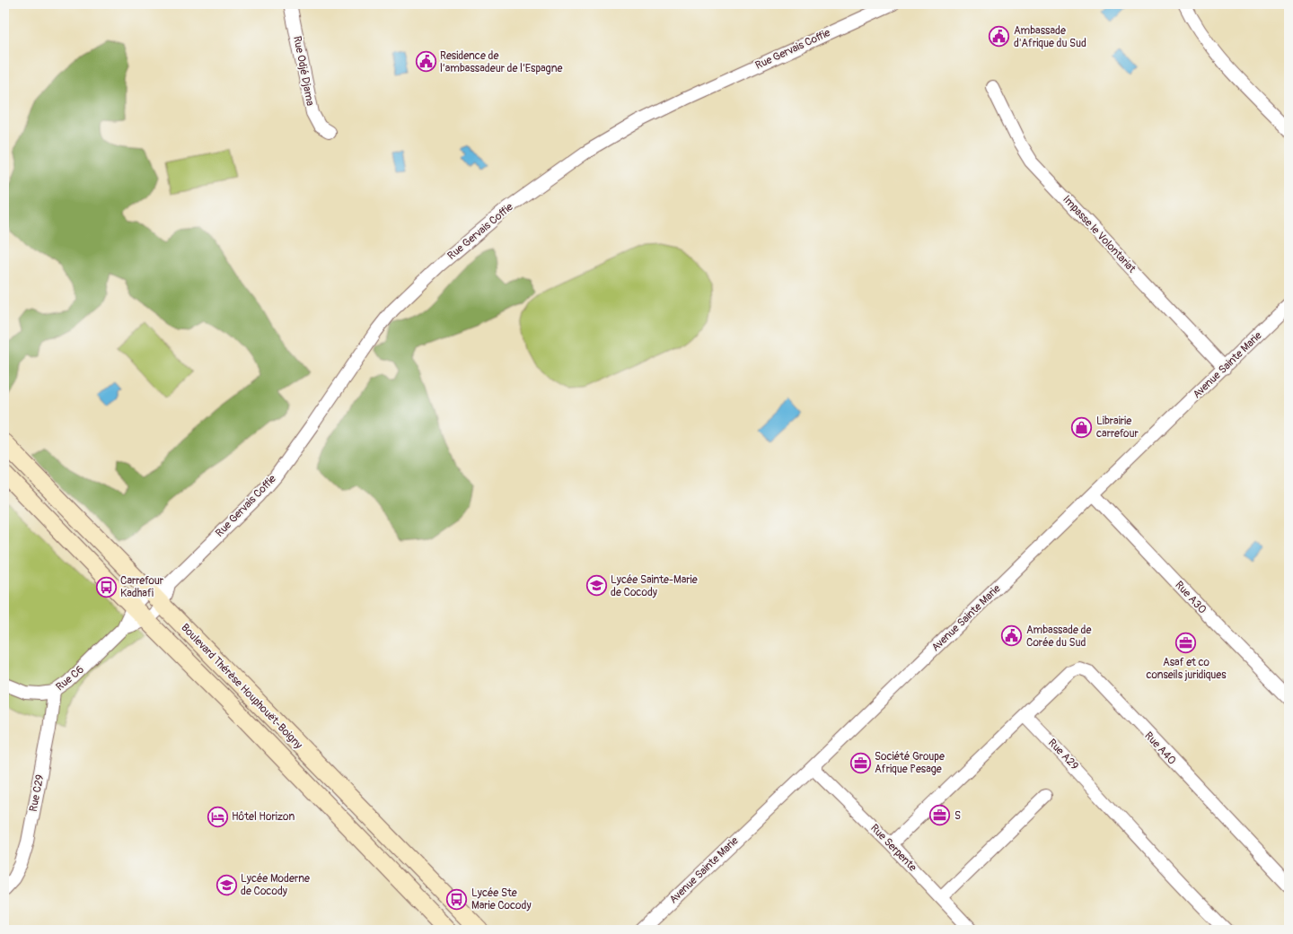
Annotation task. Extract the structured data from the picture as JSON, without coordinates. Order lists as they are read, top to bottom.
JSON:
{
  "streets": {
    "main road": ["Boulevard Thérèse Houphouët-Boigny"],
    "street": [
      "Rue Gervais Coffie",
      "Rue Odjé Djama",
      "Impasse le Volontariat",
      "Avenue Sainte Marie",
      "Rue A30",
      "Rue C6",
      "Rue A40",
      "Rue A29",
      "Rue C29",
      "Rue Serpente"
    ]
  },
  "crossings": [
    ["Impasse le Volontariat", "Avenue Sainte Marie"],
    ["Avenue Sainte Marie", "Rue A30"],
    ["Avenue Sainte Marie", "Rue Serpente"],
    ["Rue C6", "Boulevard Thérèse Houphouët-Boigny"],
    ["Rue C6", "Rue C29"],
    ["Rue A40", "Rue A29"]
  ],
  "places": {
    "public building": ["Ambassade d'Afrique du Sud", "Residence de l’ambassadeur de l’Espagne", "Ambassade de Corée du Sud"],
    "shop": ["Librairie carrefour"],
    "school or university": ["Lycée Sainte-Marie de Cocody", "Lycée Moderne de Cocody"],
    "bus stop": ["Carrefour Kadhafi", "Lycée Ste Marie Cocody"],
    "office": ["Asaf et co conseils juridiques", "Société Groupe Afrique Pesage", "S"],
    "hotel": ["Hôtel Horizon"]
  }
}
